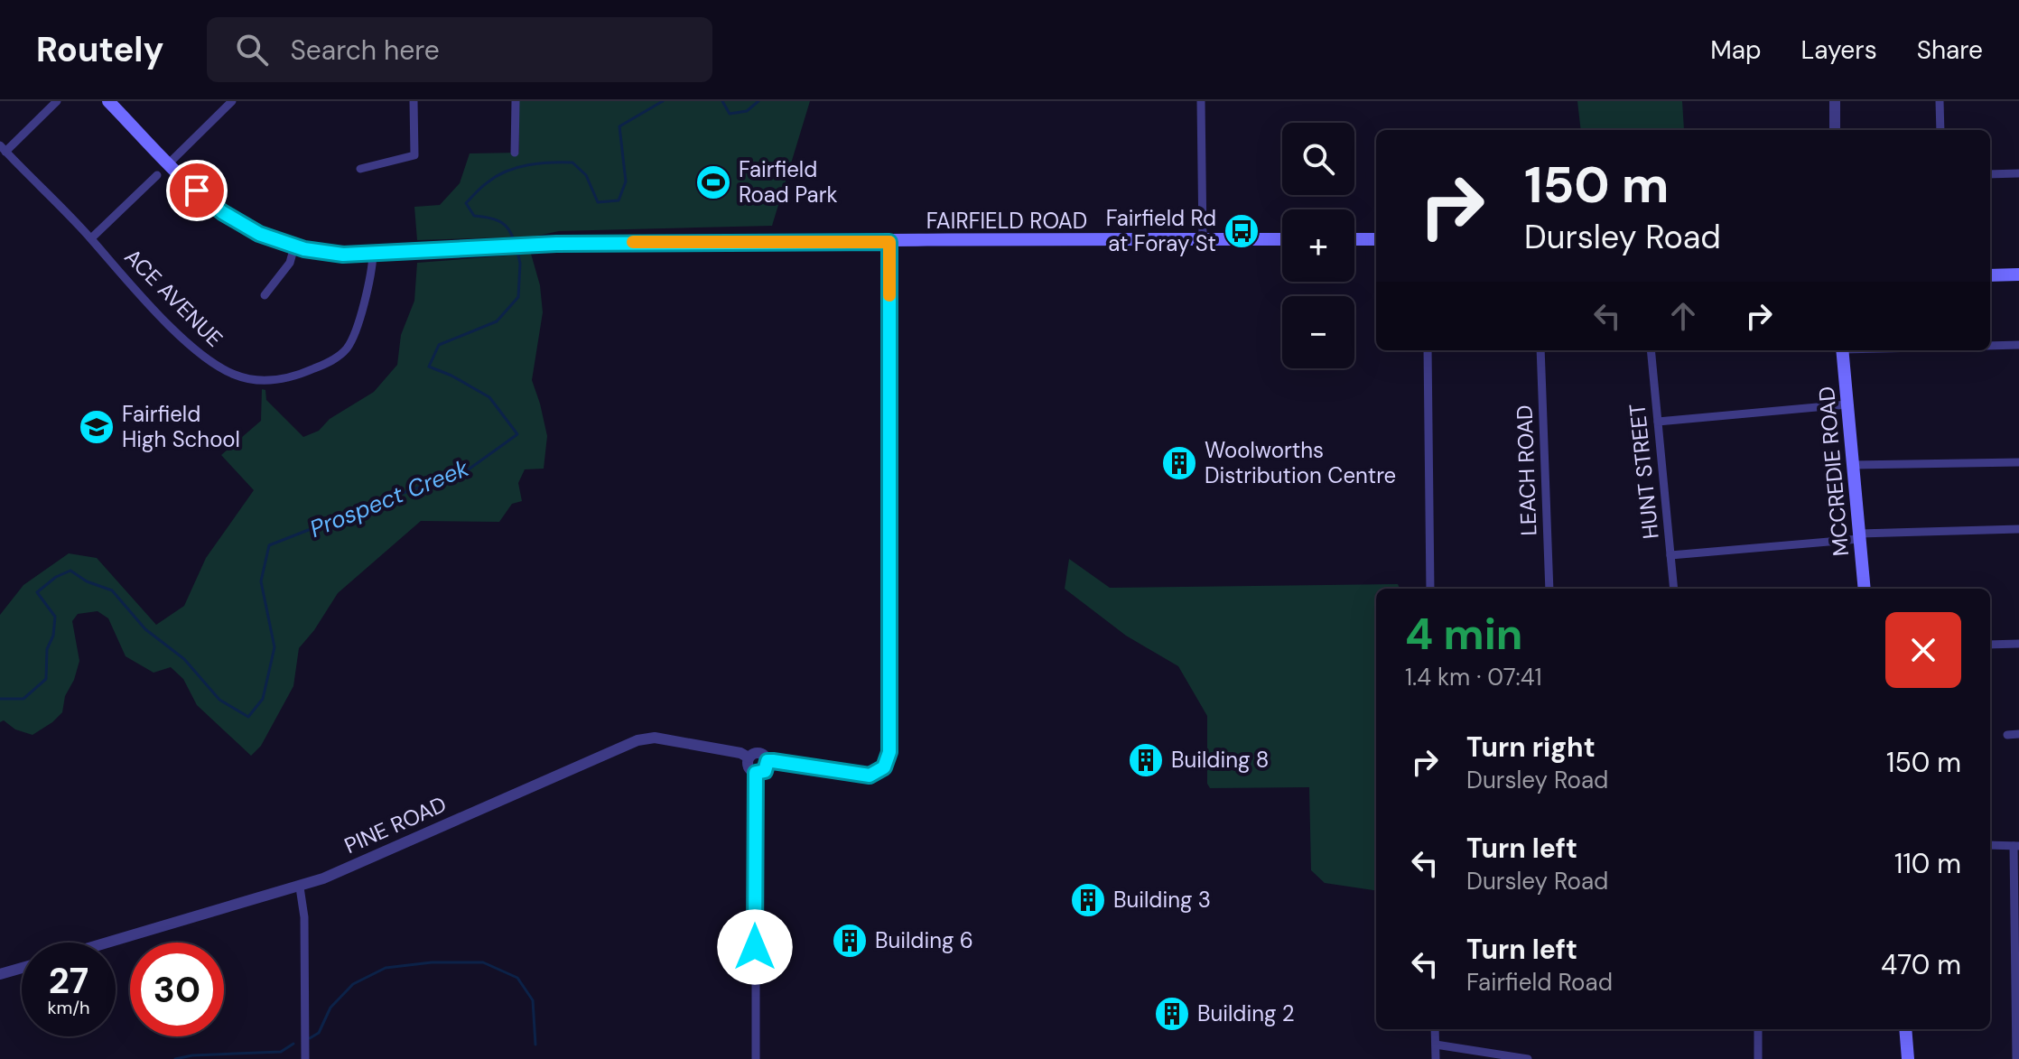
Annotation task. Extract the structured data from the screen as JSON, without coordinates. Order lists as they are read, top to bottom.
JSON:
{
  "streets": {
    "main road": ["FAIRFIELD ROAD", "MCCREDIE ROAD"],
    "street": [
      "ACE AVENUE",
      "LEACH ROAD",
      "HUNT STREET",
      "PINE ROAD"
    ]
  },
  "crossings": [
    ["FAIRFIELD ROAD", "ACE AVENUE"]
  ],
  "water": ["Prospect Creek"],
  "places": {
    "sports": ["Fairfield Road Park"],
    "bus stop": ["Fairfield Rd at Foray St"],
    "school or university": ["Fairfield High School"],
    "building": [
      "Woolworths Distribution Centre",
      "Building 8",
      "Building 3",
      "Building 6",
      "Building 2"
    ]
  },
  "page": {
    "header": "Routely",
    "search": "Search here",
    "nav": ["Map", "Layers", "Share"],
    "map_buttons": ["+", "−"],
    "turn": ["150 m", "Dursley Road"],
    "heading": ["4 min", "1.4 km · 07:41"],
    "list": [
      {
        "name": "Turn right",
        "note": "Dursley Road",
        "value": "150 m"
      },
      {
        "name": "Turn left",
        "note": "Dursley Road",
        "value": "110 m"
      },
      {
        "name": "Turn left",
        "note": "Fairfield Road",
        "value": "470 m"
      }
    ],
    "speed": "27 km/h",
    "limit": "30"
  }
}
